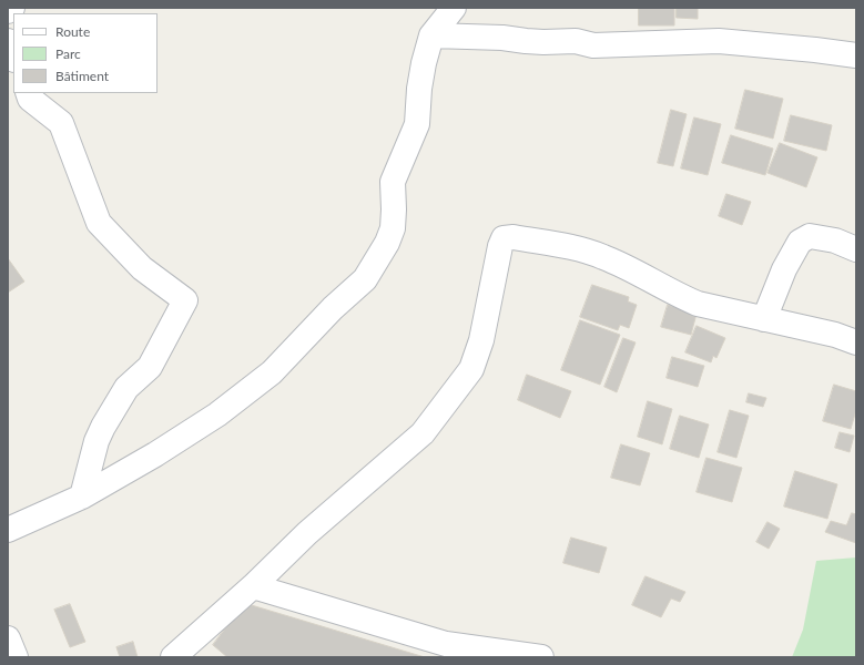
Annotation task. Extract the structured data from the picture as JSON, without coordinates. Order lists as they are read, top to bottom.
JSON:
{
  "legend": ["Route", "Parc", "Bâtiment"]
}
